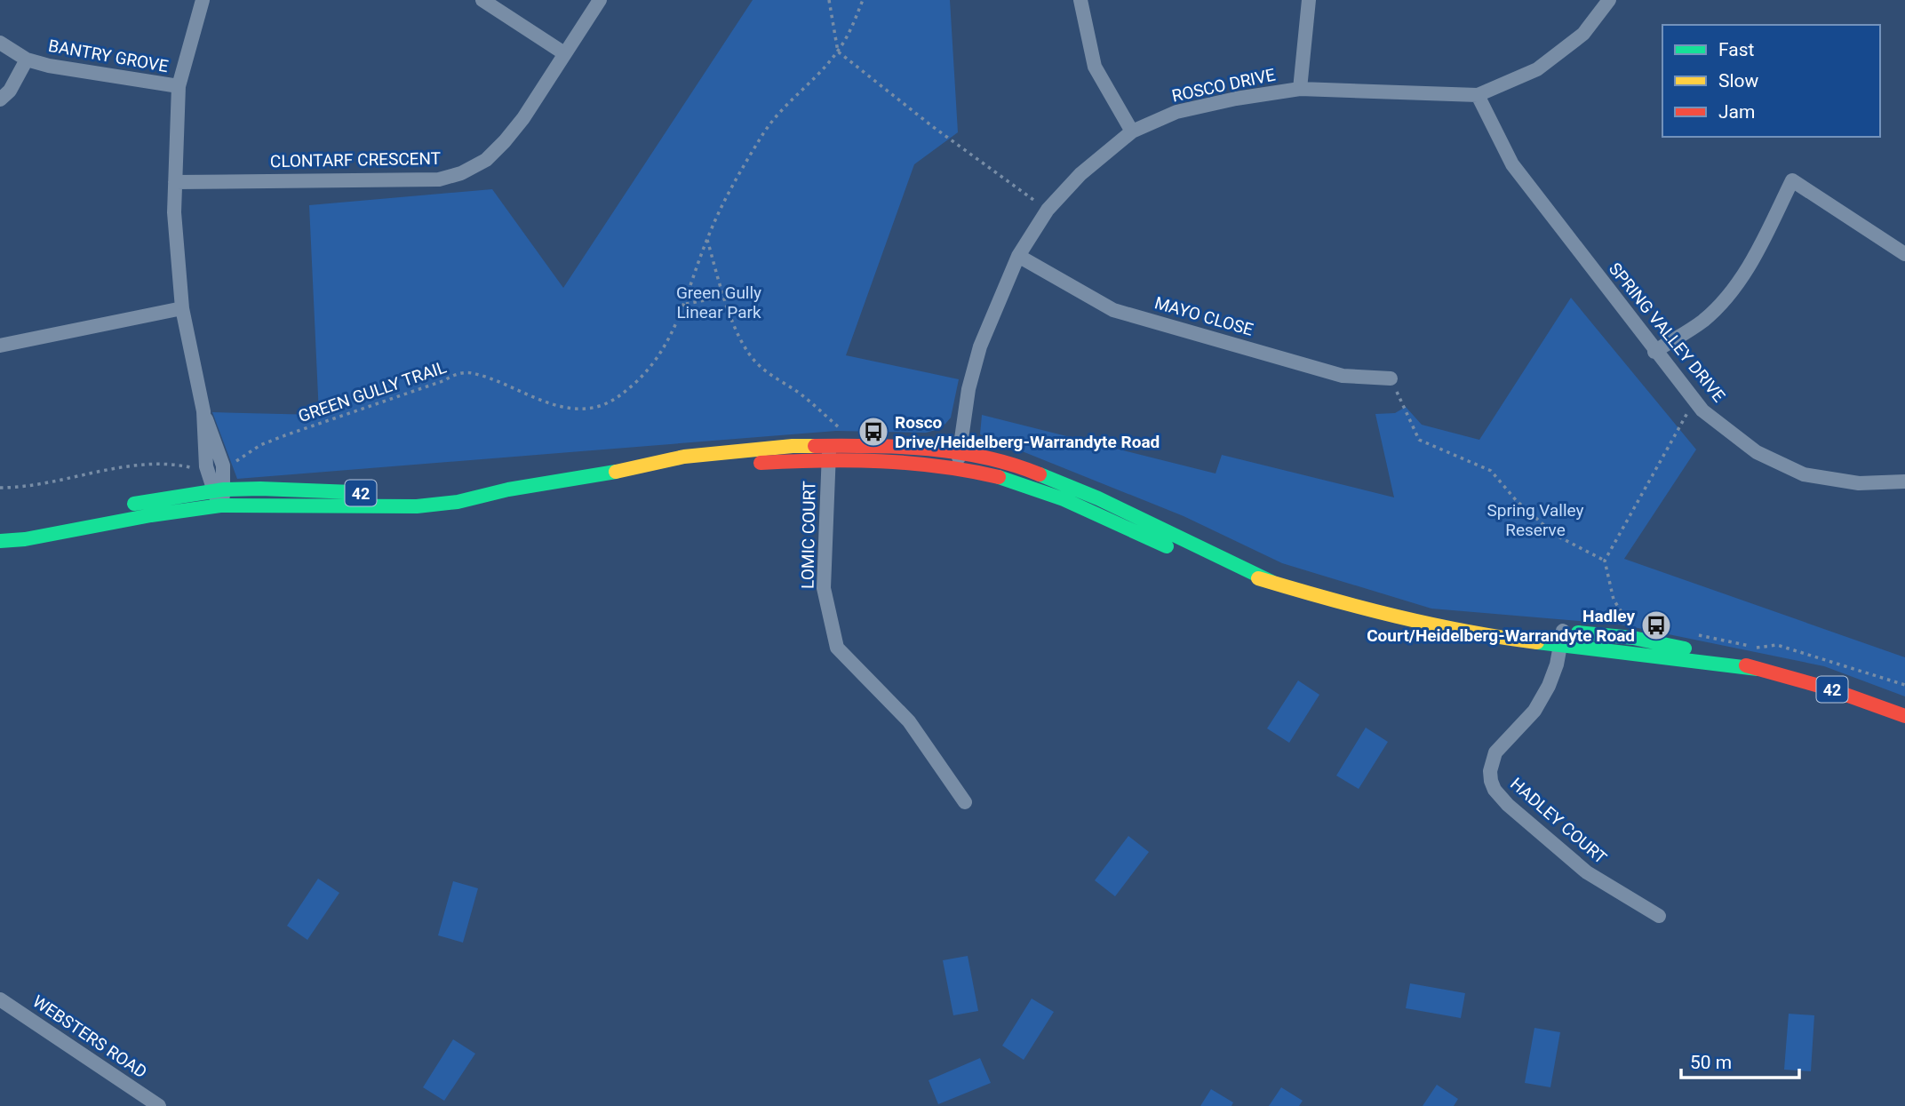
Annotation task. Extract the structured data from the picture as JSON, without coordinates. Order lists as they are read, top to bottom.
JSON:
{
  "streets": {
    "main road": ["42"],
    "street": [
      "BANTRY GROVE",
      "ROSCO DRIVE",
      "CLONTARF CRESCENT",
      "MAYO CLOSE",
      "SPRING VALLEY DRIVE",
      "LOMIC COURT",
      "HADLEY COURT",
      "WEBSTERS ROAD"
    ],
    "path": ["GREEN GULLY TRAIL"]
  },
  "crossings": [
    ["ROSCO DRIVE", "MAYO CLOSE"],
    ["ROSCO DRIVE", "SPRING VALLEY DRIVE"],
    ["ROSCO DRIVE", "42"],
    ["42", "LOMIC COURT"],
    ["42", "HADLEY COURT"]
  ],
  "parks": ["Green Gully Linear Park", "Spring Valley Reserve"],
  "places": {
    "bus stop": ["Rosco Drive/Heidelberg-Warrandyte Road", "Hadley Court/Heidelberg-Warrandyte Road"]
  },
  "legend": ["Fast", "Slow", "Jam"],
  "scale_bar": "50 m"
}
